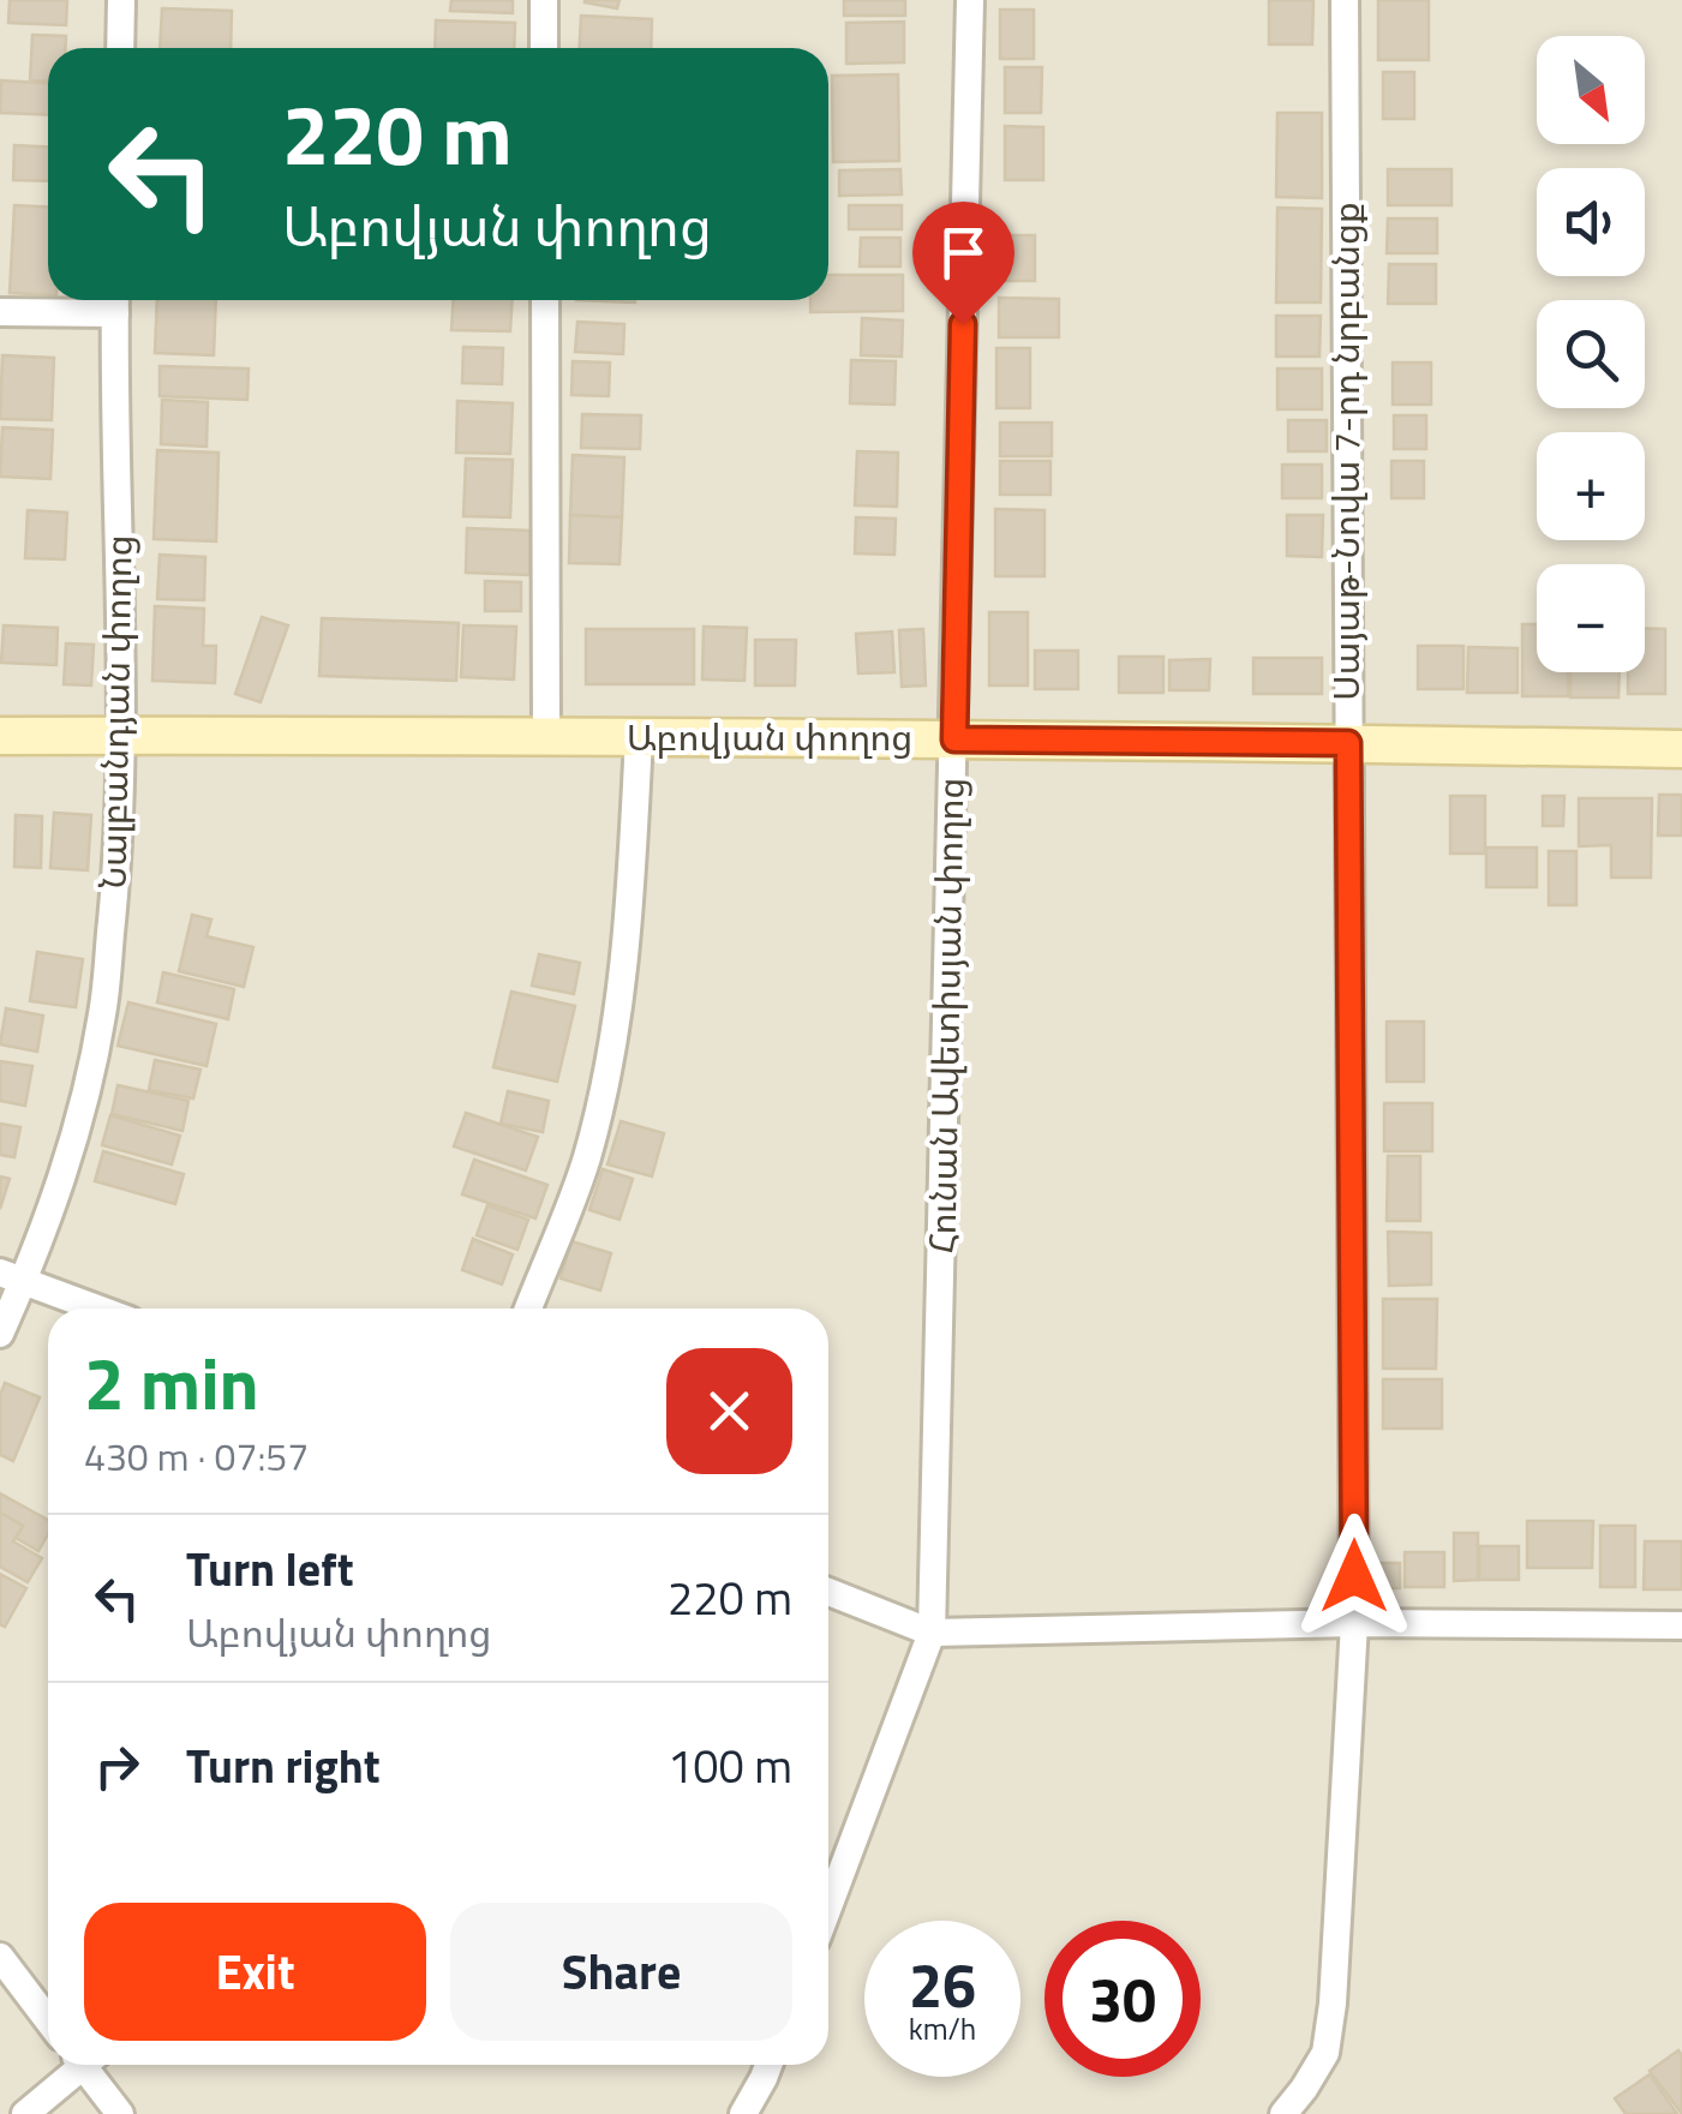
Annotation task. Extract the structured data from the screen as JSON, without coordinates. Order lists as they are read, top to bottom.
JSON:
{
  "streets": {
    "main road": ["Աբովյան փողոց"],
    "street": ["Սայաթ-Նովա 7-րդ նրբանցք", "Նալբանդյան փողոց", "Հունան Ավետիսյան փողոց"]
  },
  "crossings": [
    ["Սայաթ-Նովա 7-րդ նրբանցք", "Աբովյան փողոց"],
    ["Նալբանդյան փողոց", "Աբովյան փողոց"],
    ["Աբովյան փողոց", "Հունան Ավետիսյան փողոց"]
  ],
  "north": "bottom right",
  "page": {
    "map_buttons": ["+", "−"],
    "turn": ["220 m", "Աբովյան փողոց"],
    "heading": ["2 min", "430 m · 07:57"],
    "list": [
      {
        "name": "Turn left",
        "note": "Աբովյան փողոց",
        "value": "220 m"
      },
      {
        "name": "Turn right",
        "value": "100 m"
      }
    ],
    "buttons": ["Exit", "Share"],
    "speed": "26 km/h",
    "limit": "30"
  }
}
